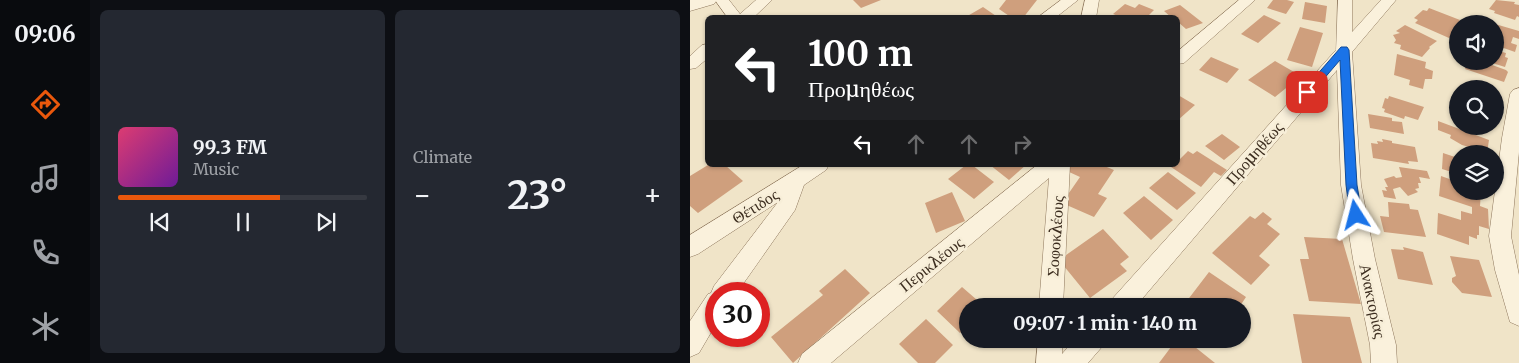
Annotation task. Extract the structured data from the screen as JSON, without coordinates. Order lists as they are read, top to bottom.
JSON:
{
  "streets": {
    "street": [
      "Προμηθέως",
      "Θέτιδος",
      "Σοφοκλέους",
      "Περικλέους",
      "Ανακτορίας"
    ]
  },
  "crossings": [
    ["Προμηθέως", "Ανακτορίας"]
  ],
  "page": {
    "tabs": "09:06",
    "tile": "Climate",
    "turn": ["100 m", "Προμηθέως"],
    "song": ["99.3 FM", "Music"],
    "heat": ["−", "23°", "+"],
    "limit": "30",
    "trip": "09:07 · 1 min · 140 m"
  }
}
